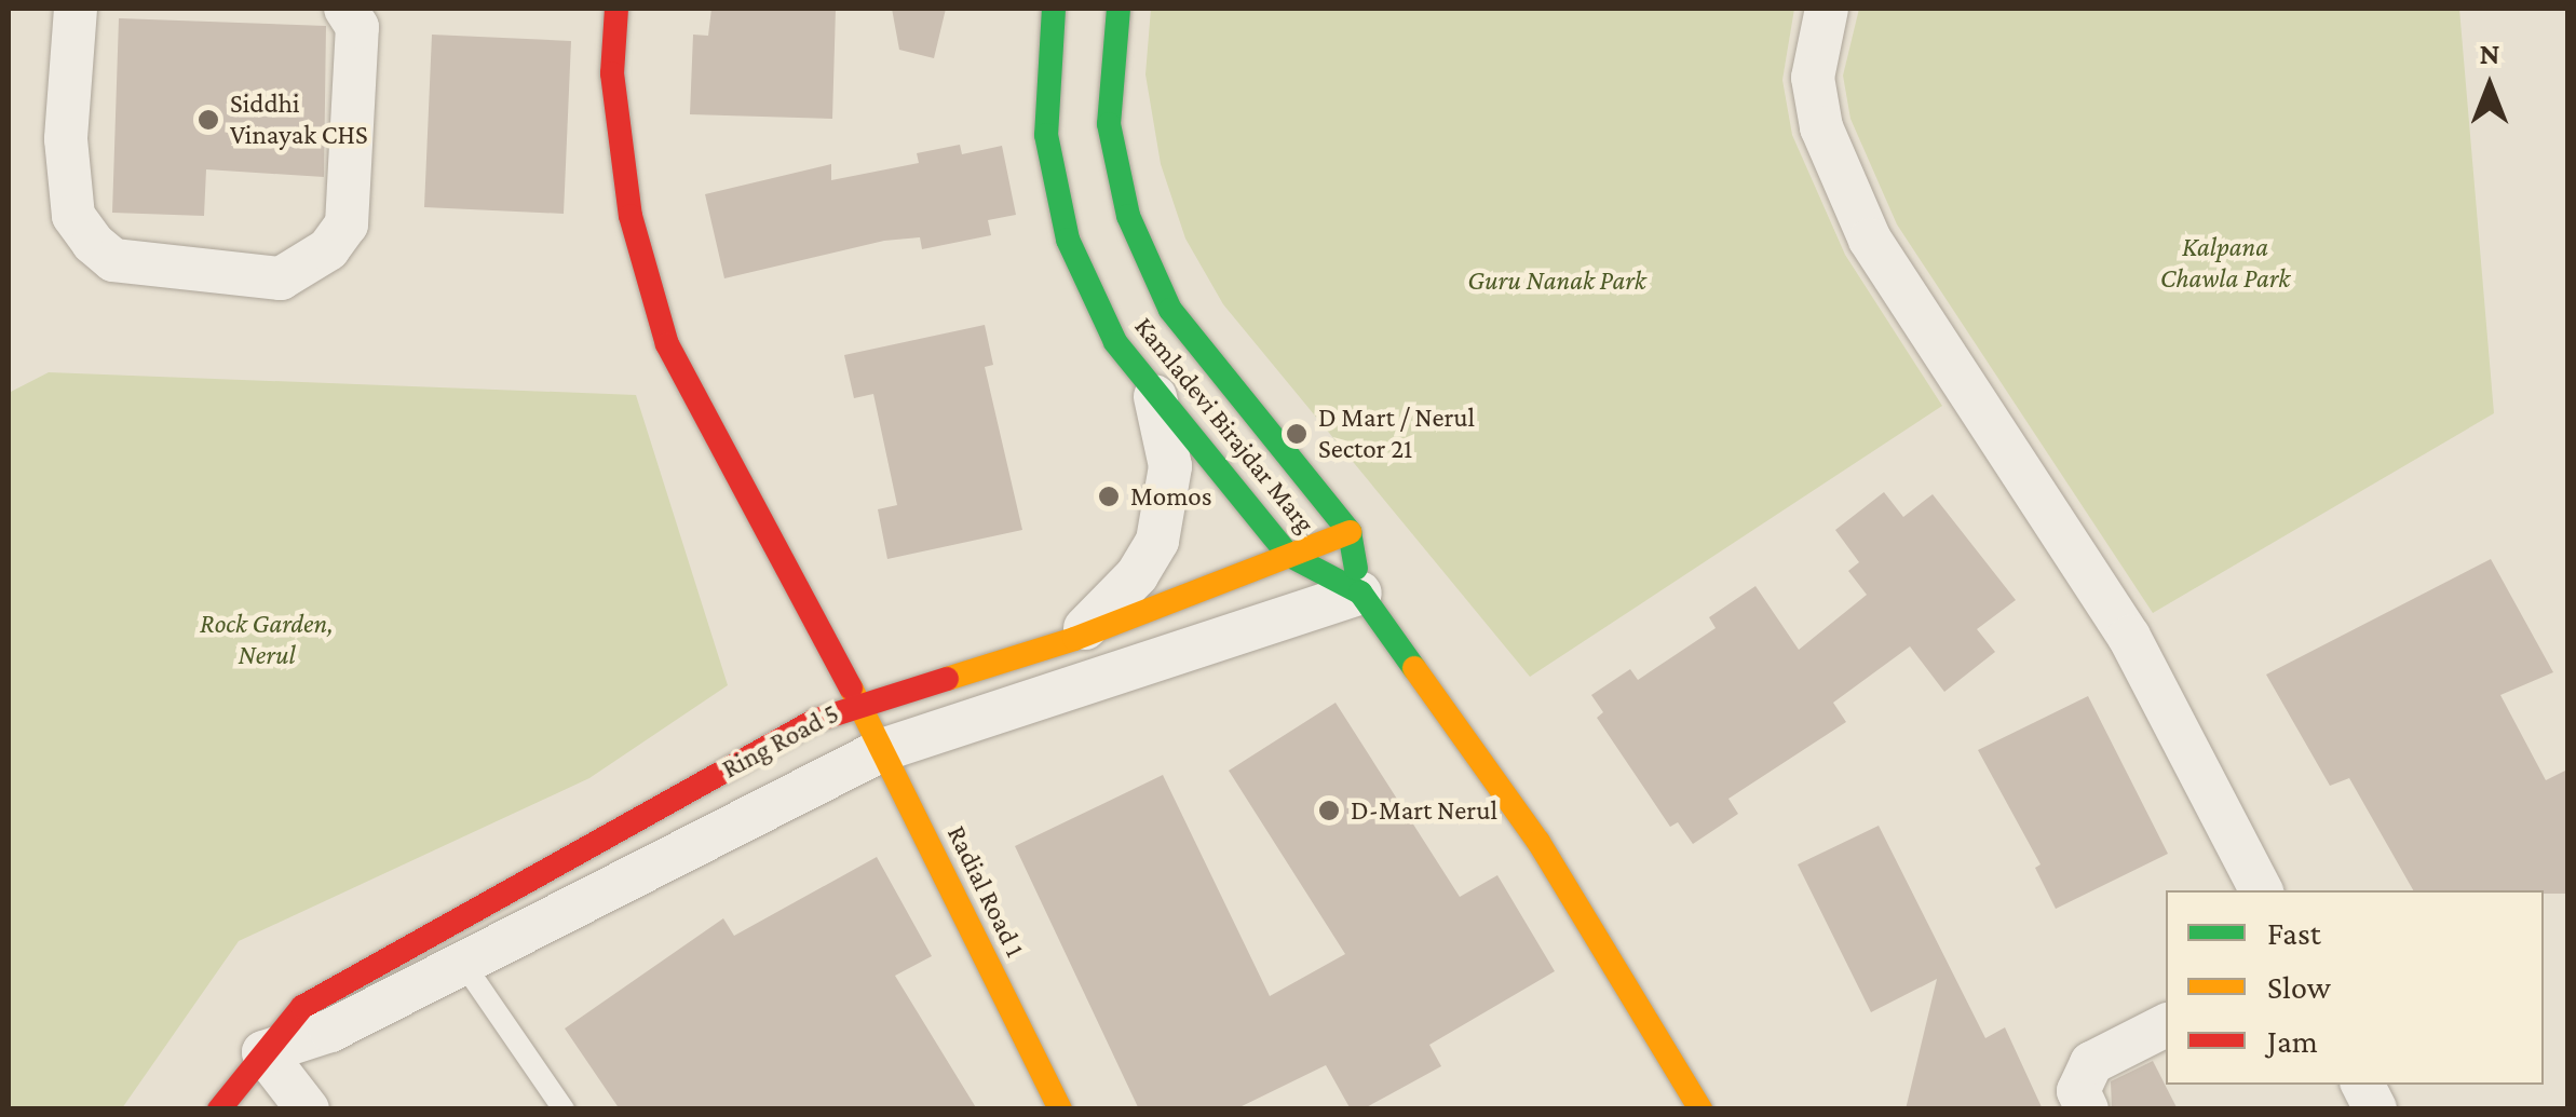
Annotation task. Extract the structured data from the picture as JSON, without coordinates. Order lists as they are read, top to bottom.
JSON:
{
  "streets": {
    "street": ["Kamladevi Birajdar Marg", "Ring Road 5", "Radial Road 1"]
  },
  "crossings": [
    ["Kamladevi Birajdar Marg", "Ring Road 5"],
    ["Ring Road 5", "Radial Road 1"]
  ],
  "parks": ["Kalpana Chawla Park", "Guru Nanak Park", "Rock Garden, Nerul"],
  "places": [
    "Siddhi Vinayak CHS",
    "D Mart / Nerul Sector 21",
    "Momos",
    "D-Mart Nerul"
  ],
  "legend": ["Fast", "Slow", "Jam"],
  "north": "top"
}
